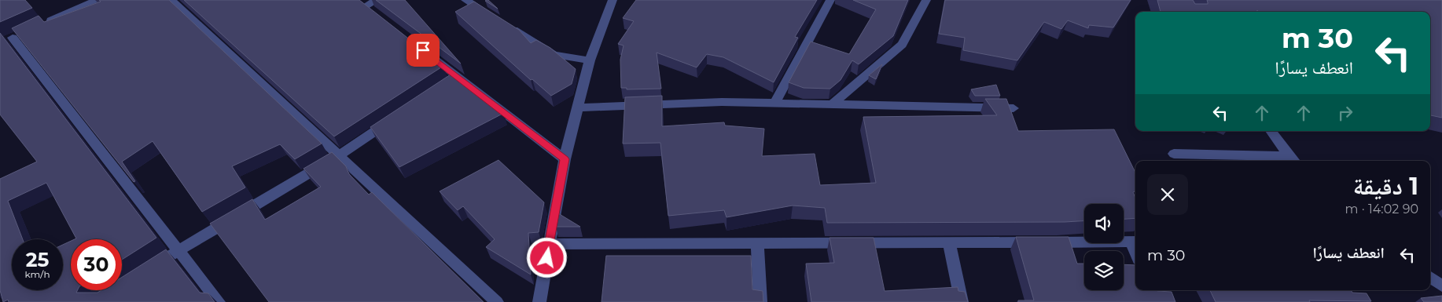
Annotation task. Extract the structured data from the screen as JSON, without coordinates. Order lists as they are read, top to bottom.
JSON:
{
  "page": {
    "turn": ["30 m", "انعطف يسارًا"],
    "heading": ["1 دقيقة", "90 m · 14:02"],
    "list": [
      {
        "name": "انعطف يسارًا",
        "value": "30 m"
      }
    ],
    "speed": "25 km/h",
    "limit": "30"
  }
}
